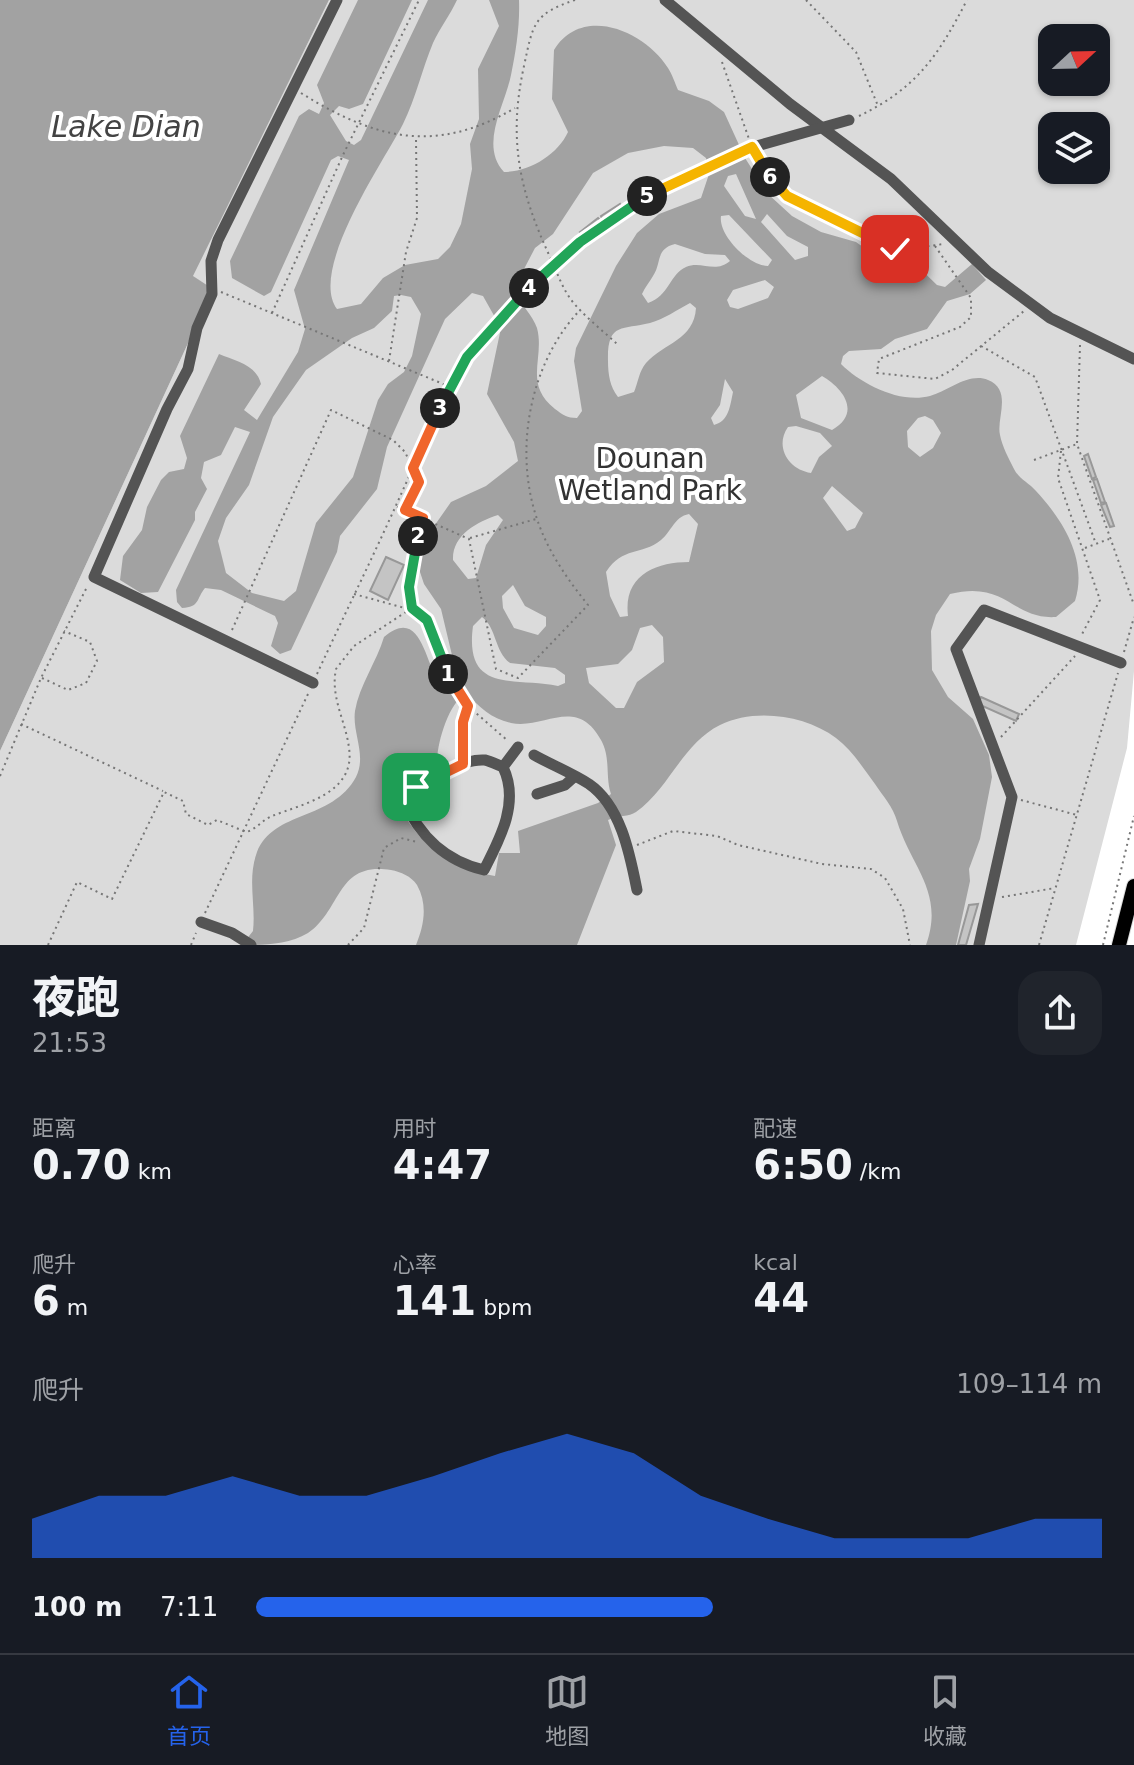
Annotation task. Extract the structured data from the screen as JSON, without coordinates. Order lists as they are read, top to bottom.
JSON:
{
  "water": ["Lake Dian"],
  "parks": ["Dounan Wetland Park"],
  "north": "right",
  "page": {
    "pins": [
      "6",
      "5",
      "4",
      "3",
      "2",
      "1"
    ],
    "heading": ["夜跑", "21:53"],
    "stats": [
      ["距离", "0.70 km"],
      ["用时", "4:47"],
      ["配速", "6:50 /km"],
      ["爬升", "6 m"],
      ["心率", "141 bpm"],
      ["kcal", "44"]
    ],
    "chart": ["爬升", "109–114 m"],
    "list": [
      {
        "name": "100 m",
        "note": "7:11"
      }
    ],
    "tabs": ["首页", "地图", "收藏"]
  }
}
